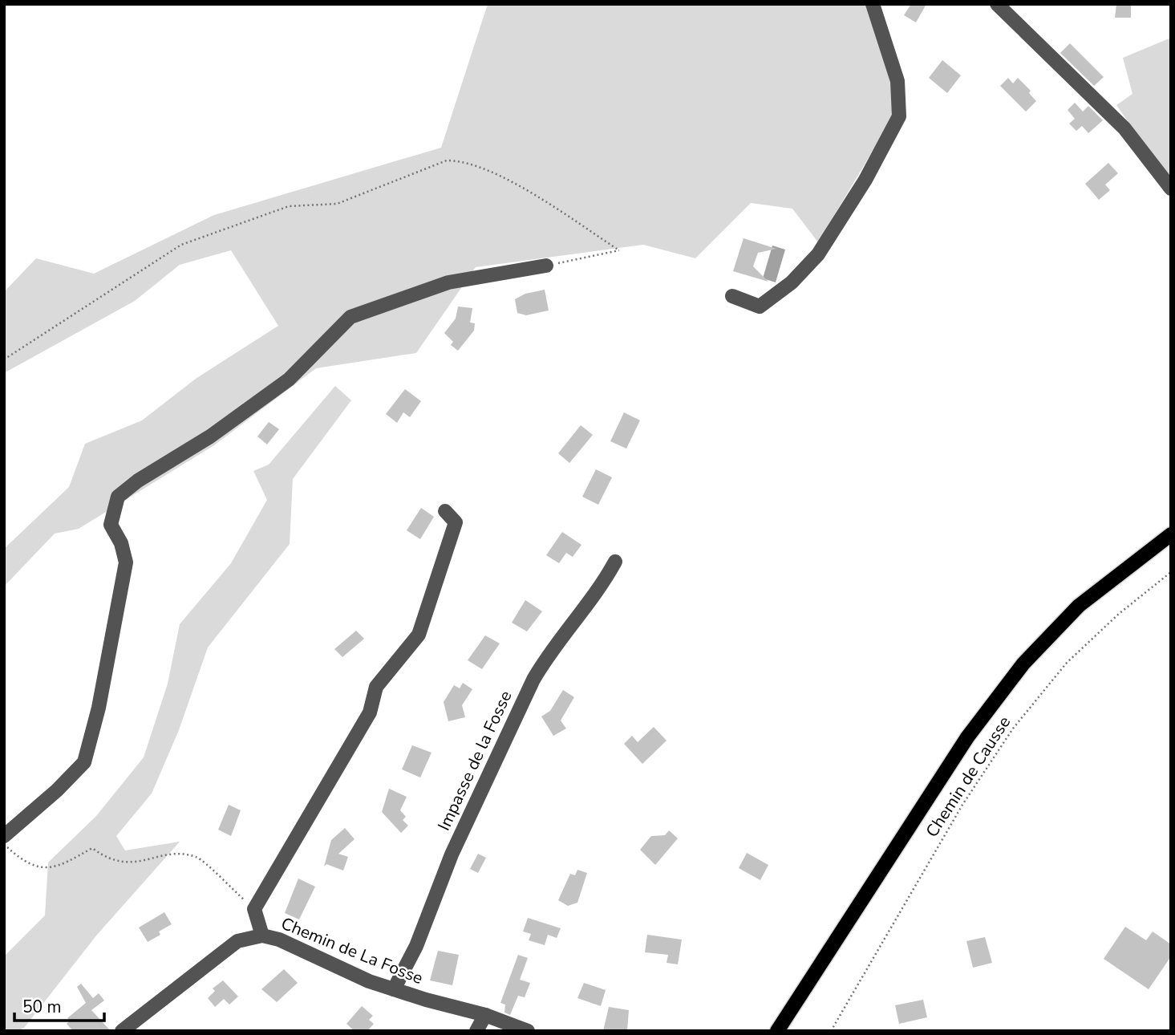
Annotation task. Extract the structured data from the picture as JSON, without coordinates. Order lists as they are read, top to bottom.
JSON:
{
  "streets": {
    "street": ["Impasse de la Fosse", "Chemin de La Fosse"],
    "path": ["Chemin de Causse"]
  },
  "crossings": [
    ["Impasse de la Fosse", "Chemin de La Fosse"]
  ],
  "scale_bar": "50 m"
}
